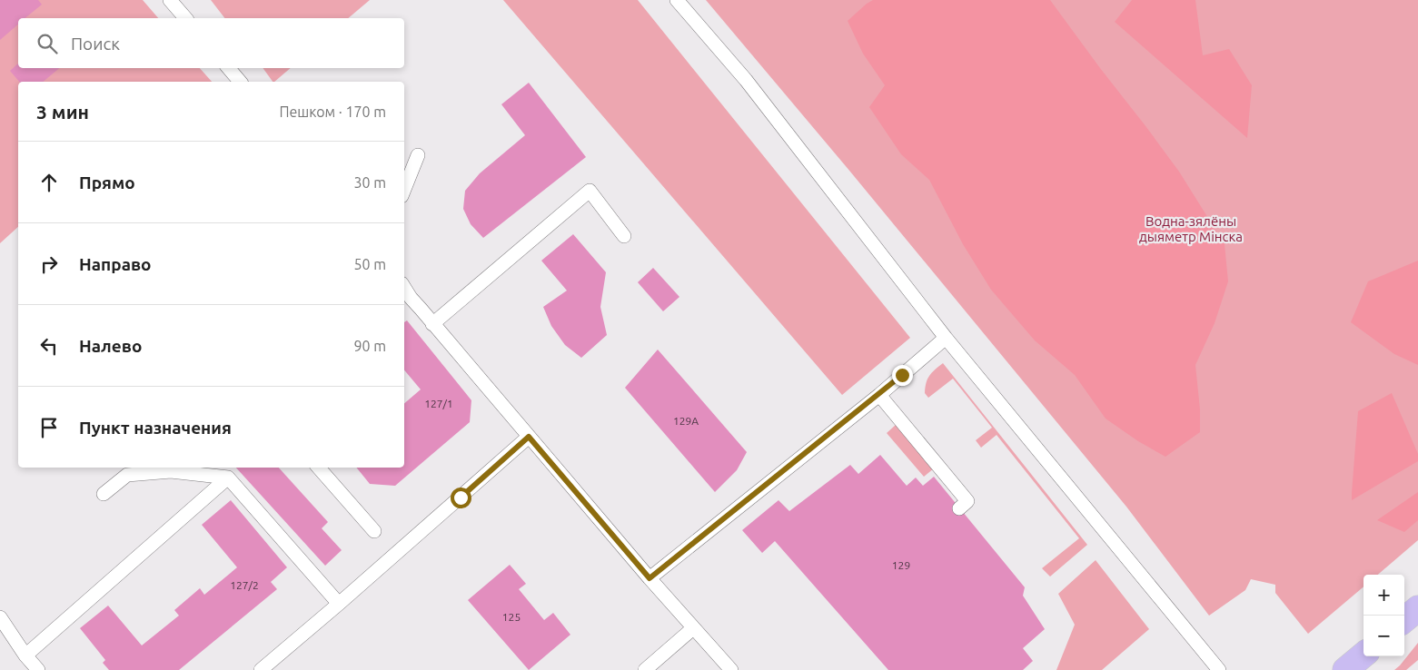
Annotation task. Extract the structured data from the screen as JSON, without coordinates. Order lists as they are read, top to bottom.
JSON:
{
  "parks": ["Водна-зялёны дыяметр Мінска"],
  "house_numbers": [
    "127/1",
    "129А",
    "129",
    "127/2",
    "125"
  ],
  "page": {
    "search": "Поиск",
    "heading": ["3 мин", "Пешком · 170 m"],
    "list": [
      ["Прямо", "30 m"],
      ["Направо", "50 m"],
      ["Налево", "90 m"],
      "Пункт назначения"
    ],
    "map_buttons": ["+", "−"]
  }
}
